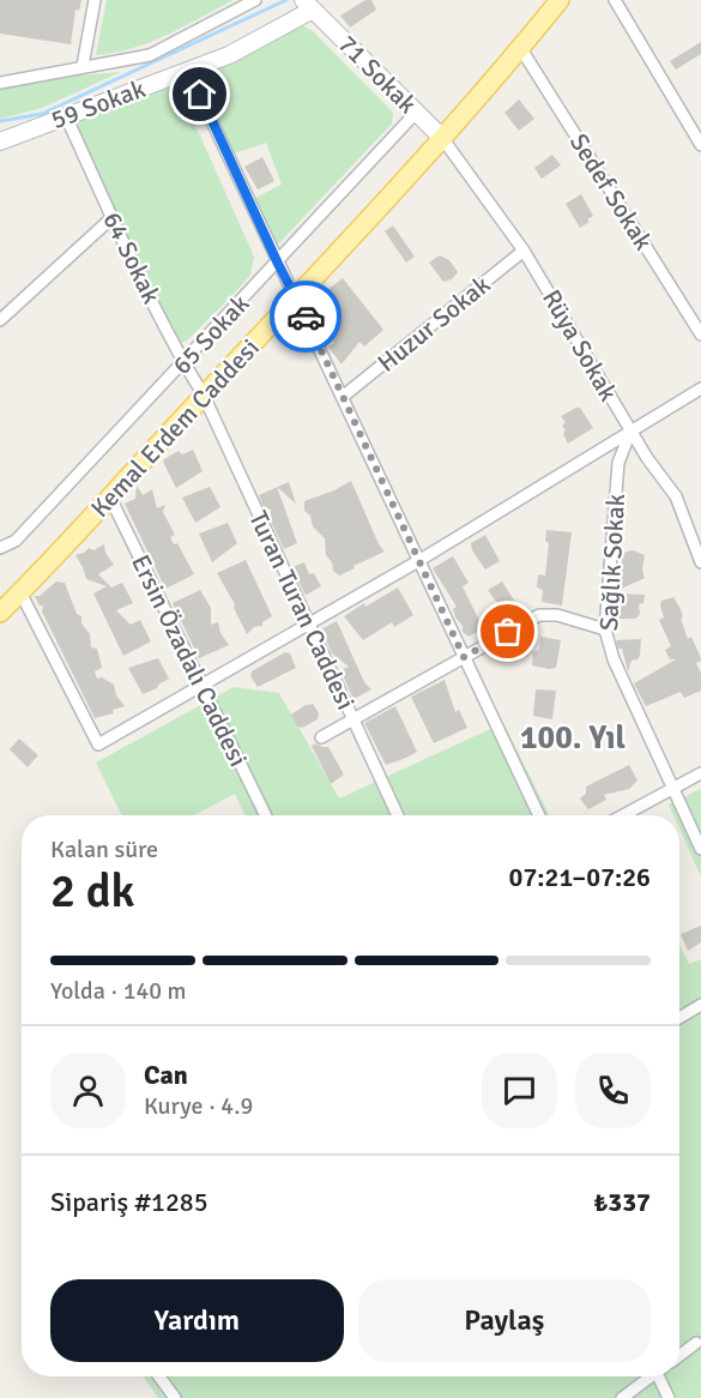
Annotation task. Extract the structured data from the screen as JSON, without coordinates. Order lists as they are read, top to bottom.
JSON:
{
  "streets": {
    "main road": ["Kemal Erdem Caddesi"],
    "street": [
      "71 Sokak",
      "59 Sokak",
      "Sedef Sokak",
      "64 Sokak",
      "Huzur Sokak",
      "65 Sokak",
      "Rüya Sokak",
      "Sağlık Sokak",
      "Turan Turan Caddesi",
      "Ersin Özadalı Caddesi"
    ]
  },
  "crossings": [
    ["71 Sokak", "59 Sokak"],
    ["71 Sokak", "65 Sokak"],
    ["71 Sokak", "Rüya Sokak"],
    ["71 Sokak", "Kemal Erdem Caddesi"],
    ["59 Sokak", "64 Sokak"],
    ["Sedef Sokak", "Kemal Erdem Caddesi"],
    ["64 Sokak", "65 Sokak"],
    ["64 Sokak", "Kemal Erdem Caddesi"],
    ["64 Sokak", "Turan Turan Caddesi"],
    ["Huzur Sokak", "Rüya Sokak"],
    ["Rüya Sokak", "Kemal Erdem Caddesi"],
    ["Rüya Sokak", "Sağlık Sokak"],
    ["Kemal Erdem Caddesi", "Turan Turan Caddesi"],
    ["Kemal Erdem Caddesi", "Ersin Özadalı Caddesi"]
  ],
  "districts": ["100. Yıl"],
  "page": {
    "heading": ["2 dk", "Kalan süre", "07:21–07:26"],
    "panel": [
      "Can",
      "Kurye · 4.9",
      "Sipariş #1285",
      "₺337"
    ],
    "bar": "Yolda · 140 m",
    "buttons": ["Yardım", "Paylaş"]
  }
}
